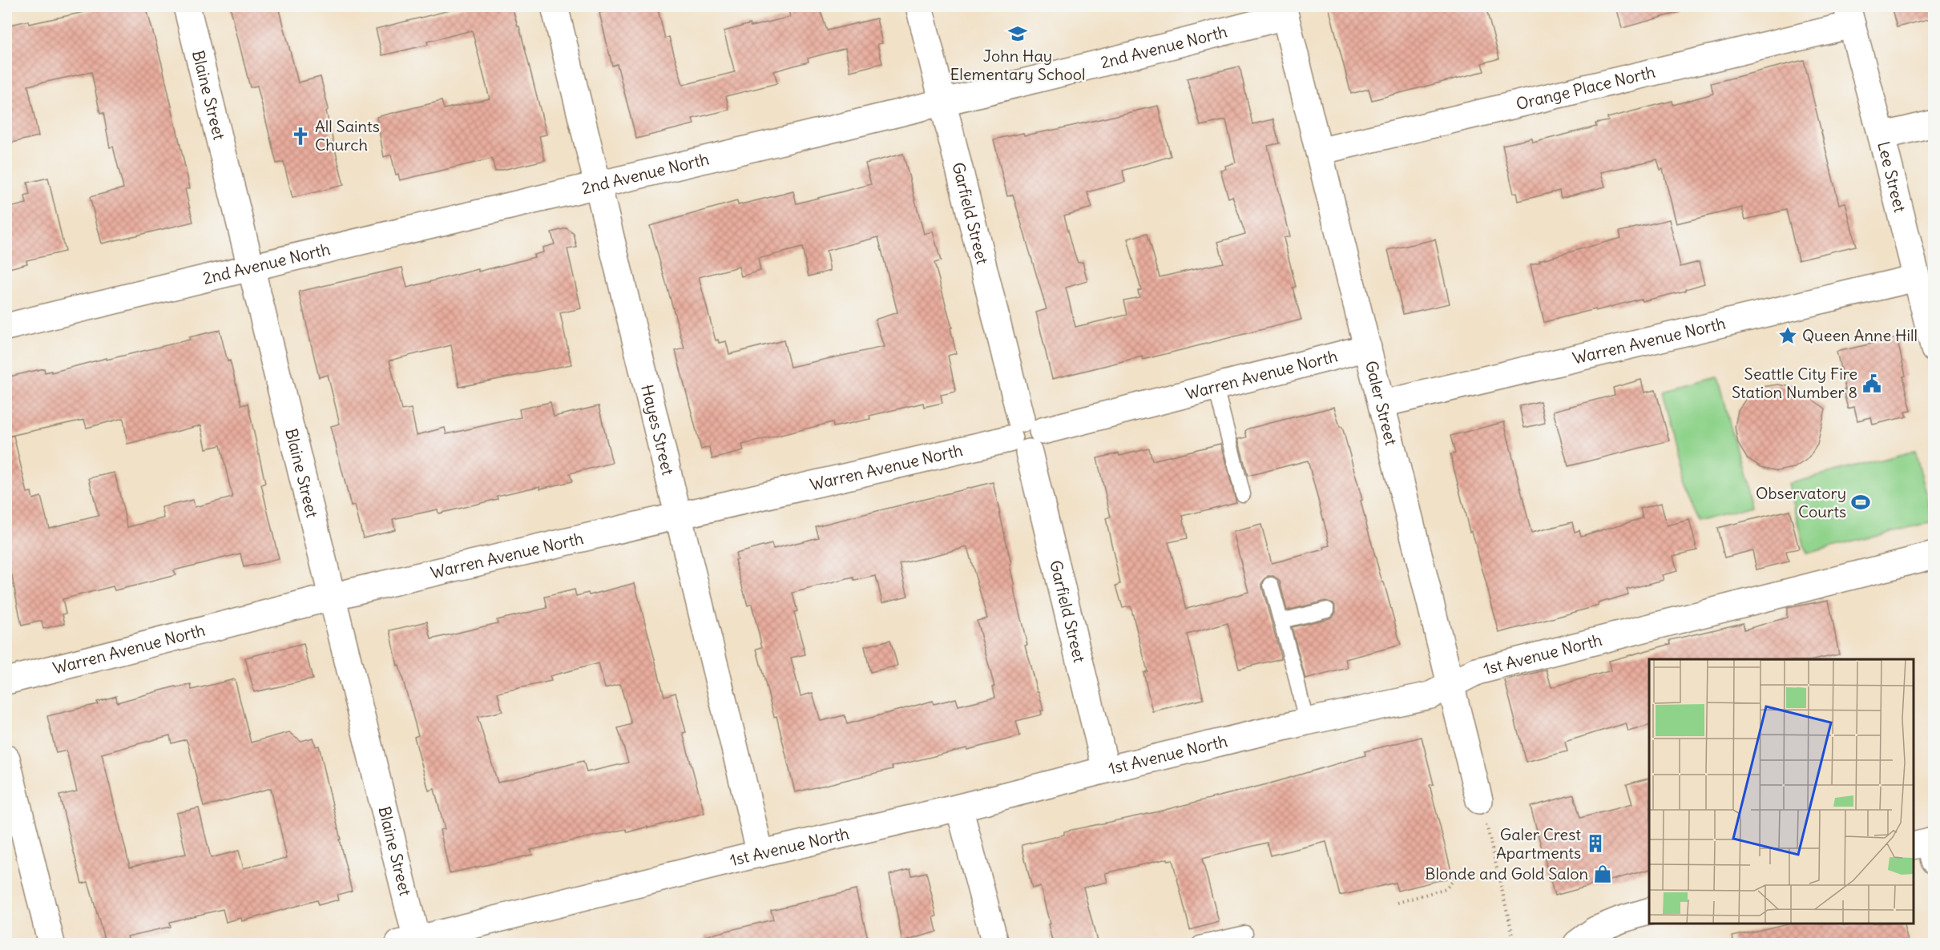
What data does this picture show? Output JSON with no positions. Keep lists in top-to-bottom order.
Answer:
{
  "streets": {
    "street": [
      "2nd Avenue North",
      "Orange Place North",
      "Blaine Street",
      "Lee Street",
      "Garfield Street",
      "Warren Avenue North",
      "Galer Street",
      "Hayes Street",
      "1st Avenue North"
    ]
  },
  "crossings": [
    ["2nd Avenue North", "Blaine Street"],
    ["2nd Avenue North", "Garfield Street"],
    ["2nd Avenue North", "Galer Street"],
    ["2nd Avenue North", "Hayes Street"],
    ["Orange Place North", "Lee Street"],
    ["Orange Place North", "Galer Street"],
    ["Blaine Street", "Warren Avenue North"],
    ["Blaine Street", "1st Avenue North"],
    ["Lee Street", "Warren Avenue North"],
    ["Garfield Street", "Warren Avenue North"],
    ["Garfield Street", "1st Avenue North"],
    ["Warren Avenue North", "Galer Street"],
    ["Warren Avenue North", "Hayes Street"],
    ["Galer Street", "1st Avenue North"],
    ["Hayes Street", "1st Avenue North"]
  ],
  "places": {
    "school or university": ["John Hay Elementary School"],
    "church": ["All Saints Church"],
    "place": ["Queen Anne Hill"],
    "public building": ["Seattle City Fire Station Number 8"],
    "sports": ["Observatory Courts"],
    "building": ["Galer Crest Apartments"],
    "shop": ["Blonde and Gold Salon"]
  }
}
